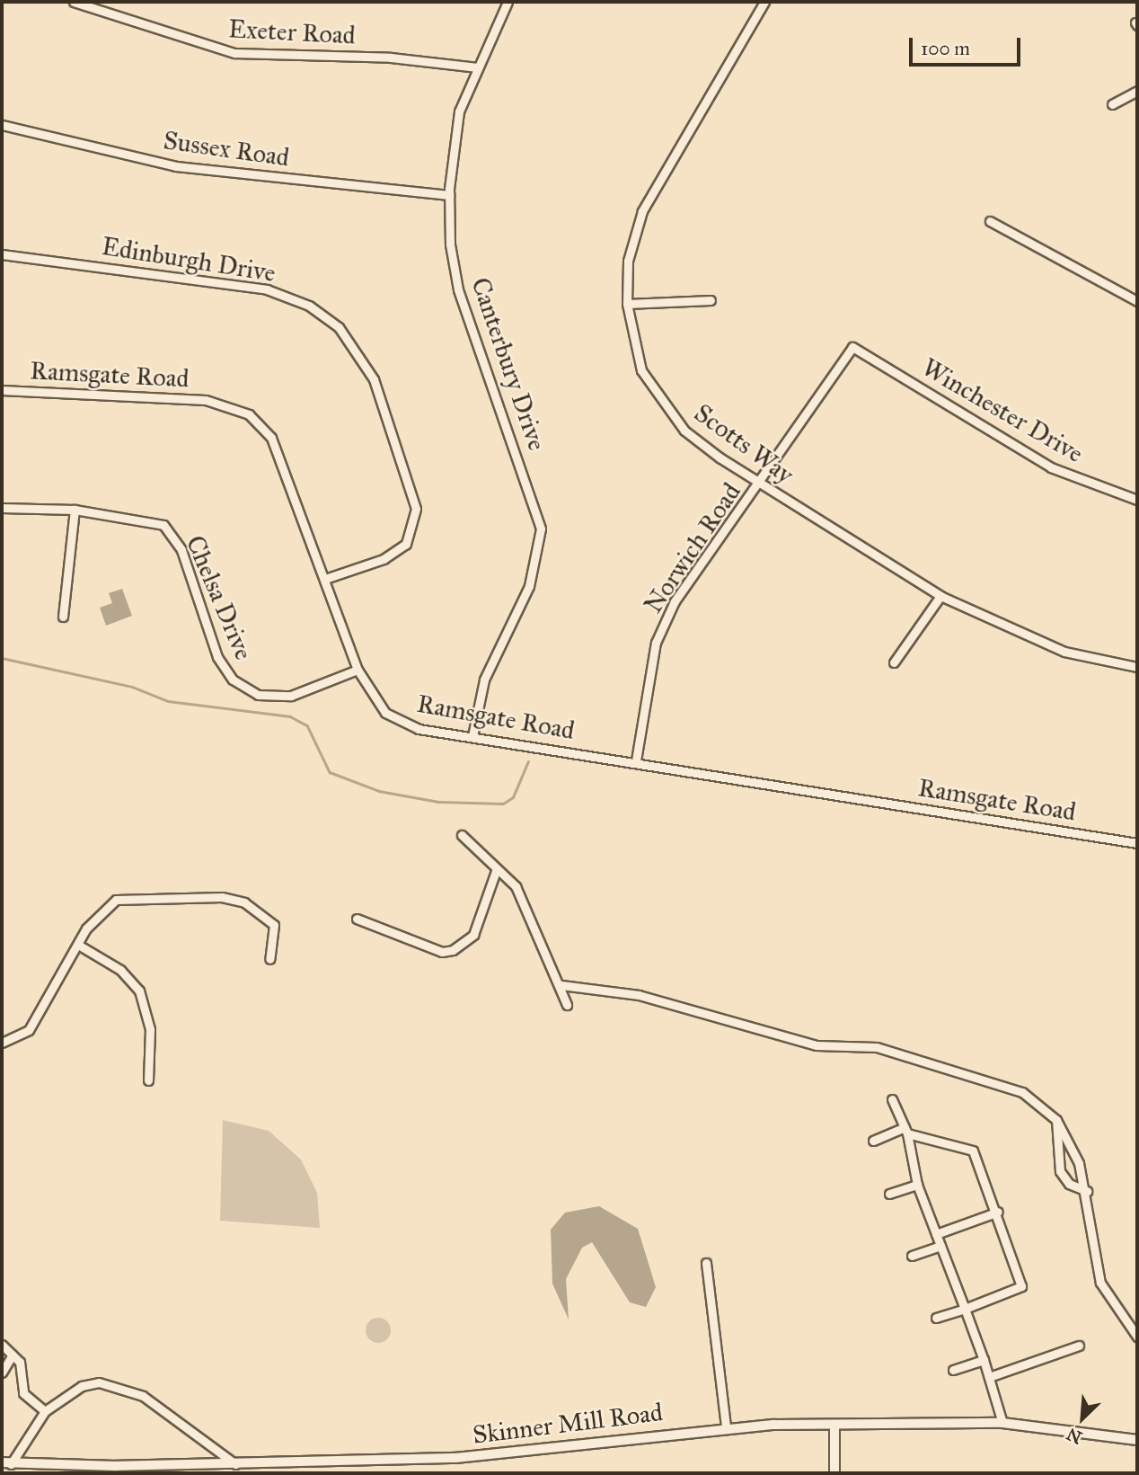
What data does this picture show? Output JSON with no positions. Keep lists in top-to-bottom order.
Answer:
{
  "streets": {
    "street": [
      "Exeter Road",
      "Sussex Road",
      "Edinburgh Drive",
      "Canterbury Drive",
      "Ramsgate Road",
      "Winchester Drive",
      "Scotts Way",
      "Norwich Road",
      "Chelsa Drive",
      "Skinner Mill Road"
    ]
  },
  "crossings": [
    ["Exeter Road", "Canterbury Drive"],
    ["Sussex Road", "Canterbury Drive"],
    ["Edinburgh Drive", "Ramsgate Road"],
    ["Canterbury Drive", "Ramsgate Road"],
    ["Ramsgate Road", "Norwich Road"],
    ["Ramsgate Road", "Chelsa Drive"],
    ["Winchester Drive", "Norwich Road"],
    ["Scotts Way", "Norwich Road"]
  ],
  "scale_bar": "100 m",
  "north": "bottom left"
}
